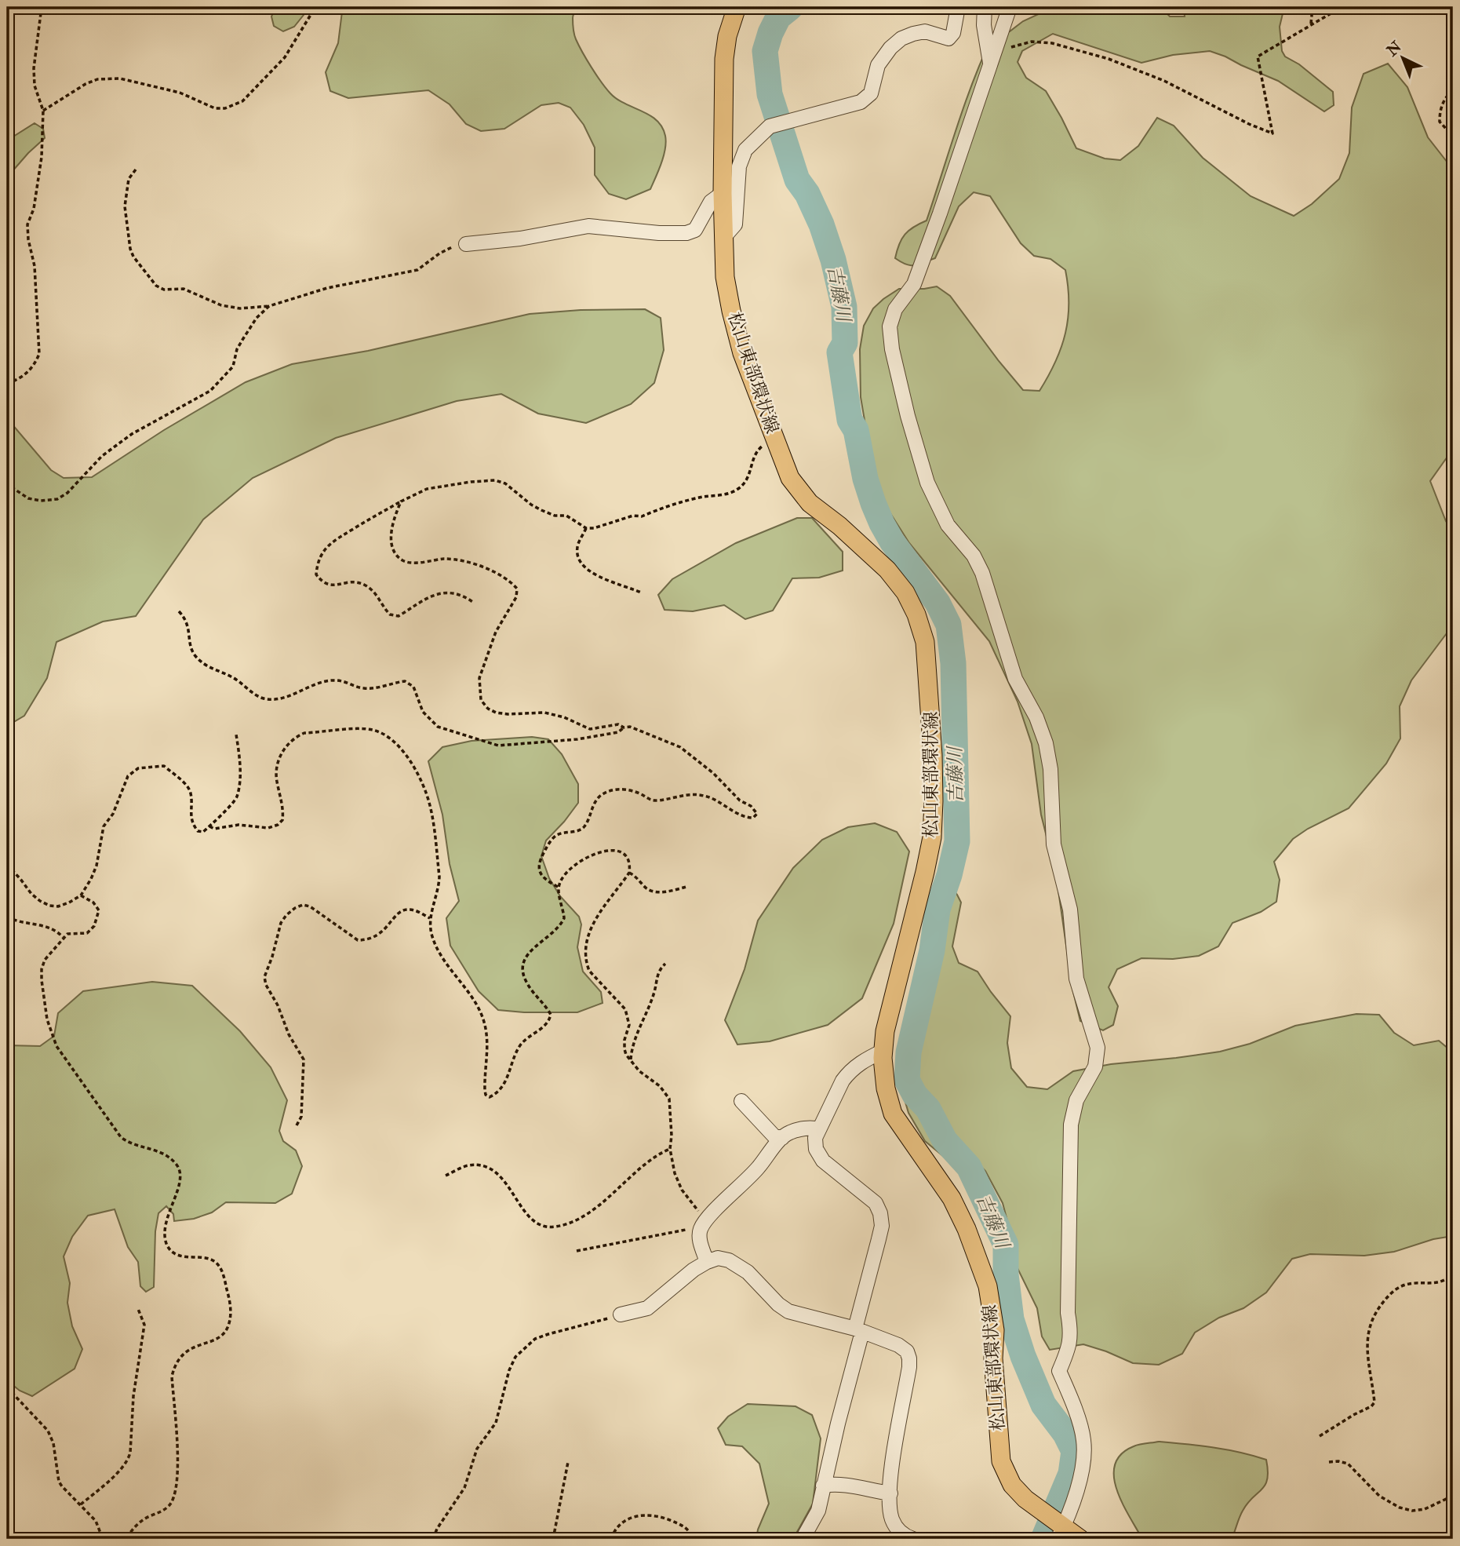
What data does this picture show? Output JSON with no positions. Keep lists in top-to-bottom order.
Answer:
{
  "streets": {
    "main road": ["松山東部環状線"]
  },
  "water": ["吉藤川"],
  "north": "top left"
}
